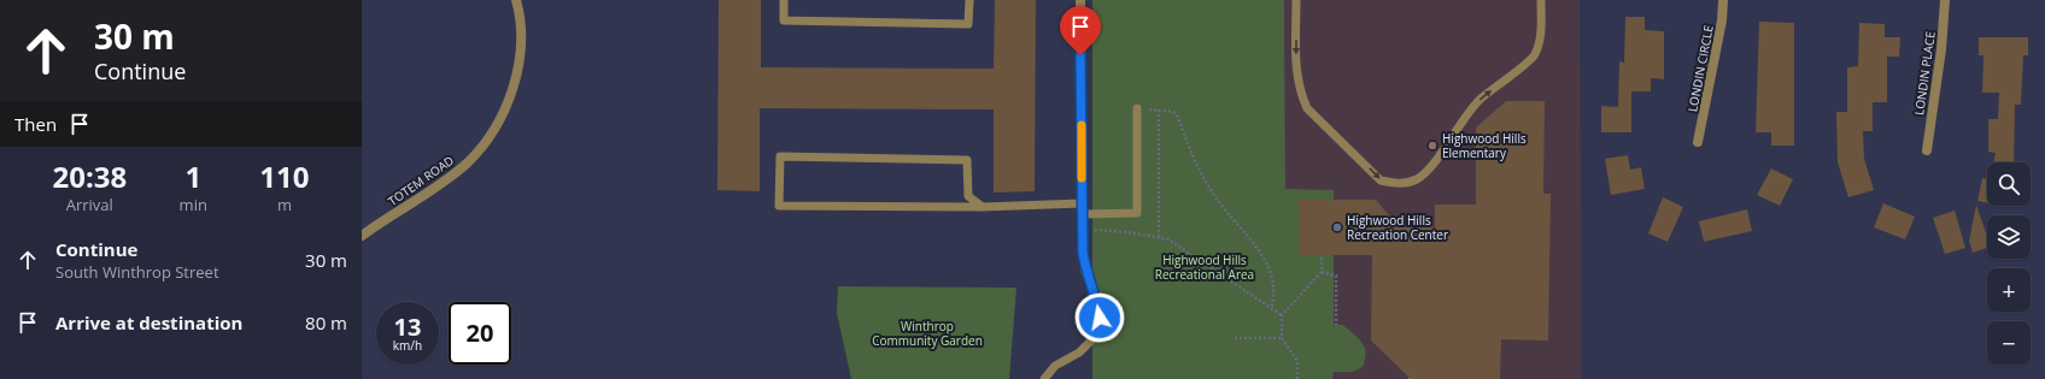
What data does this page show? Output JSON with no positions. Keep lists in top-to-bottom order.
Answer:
{
  "streets": {
    "street": ["LONDIN CIRCLE", "LONDIN PLACE", "TOTEM ROAD"]
  },
  "parks": ["Highwood Hills Recreational Area", "Winthrop Community Garden"],
  "places": ["Highwood Hills Elementary", "Highwood Hills Recreation Center"],
  "page": {
    "turn": ["30 m", "Continue"],
    "then": "Then",
    "eta": [
      "20:38",
      "Arrival",
      "1",
      "min",
      "110",
      "m"
    ],
    "map_buttons": ["+", "−"],
    "list": [
      {
        "name": "Continue",
        "note": "South Winthrop Street",
        "value": "30 m"
      },
      {
        "name": "Arrive at destination",
        "value": "80 m"
      }
    ],
    "speed": "13 km/h",
    "limit": "20"
  }
}
